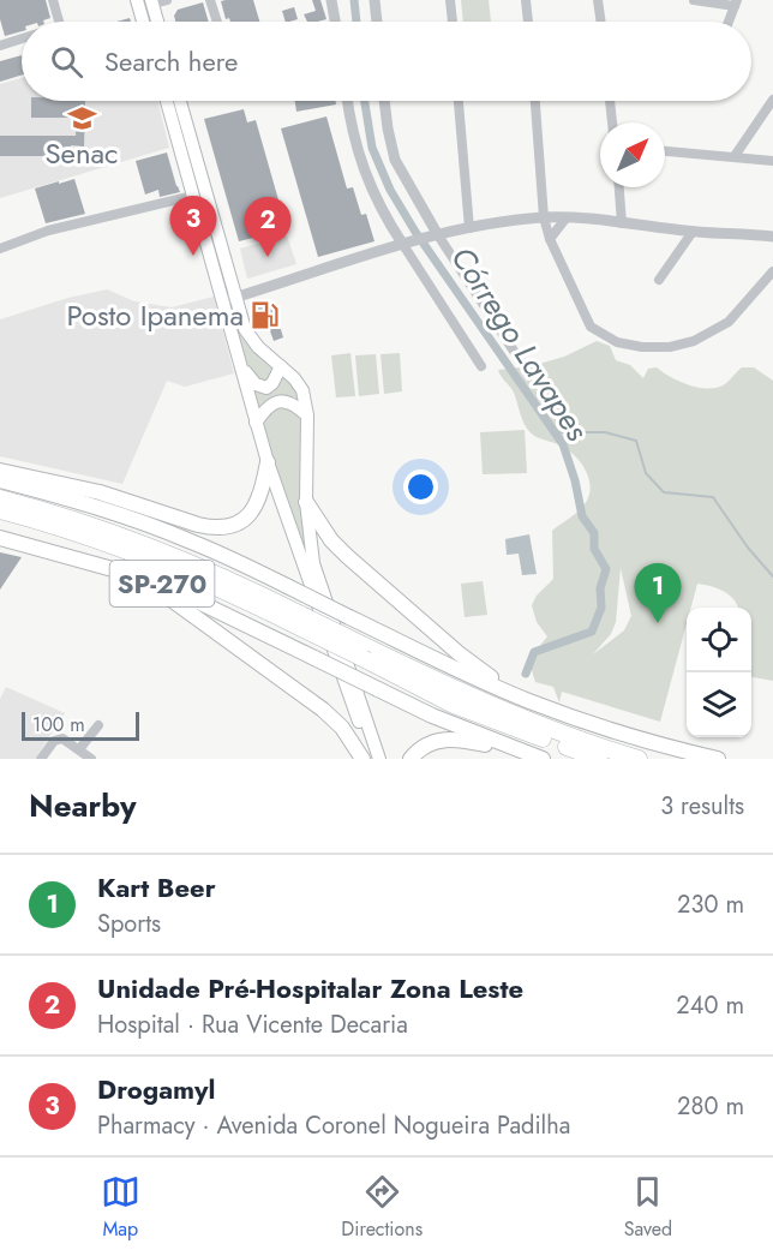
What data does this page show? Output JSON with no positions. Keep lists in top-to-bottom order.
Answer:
{
  "streets": {
    "highway": ["SP-270"]
  },
  "water": ["Córrego Lavapes"],
  "places": {
    "school or university": ["Senac"],
    "fuel station": ["Posto Ipanema"]
  },
  "scale_bar": "100 m",
  "north": "top right",
  "page": {
    "search": "Search here",
    "pins": ["3", "2", "1"],
    "scale": "100 m",
    "heading": ["Nearby", "3 results"],
    "list": [
      {
        "mark": "1",
        "name": "Kart Beer",
        "note": "Sports",
        "value": "230 m"
      },
      {
        "mark": "2",
        "name": "Unidade Pré-Hospitalar Zona Leste",
        "note": "Hospital · Rua Vicente Decaria",
        "value": "240 m"
      },
      {
        "mark": "3",
        "name": "Drogamyl",
        "note": "Pharmacy · Avenida Coronel Nogueira Padilha",
        "value": "280 m"
      }
    ],
    "nav": ["Map", "Directions", "Saved"]
  }
}
